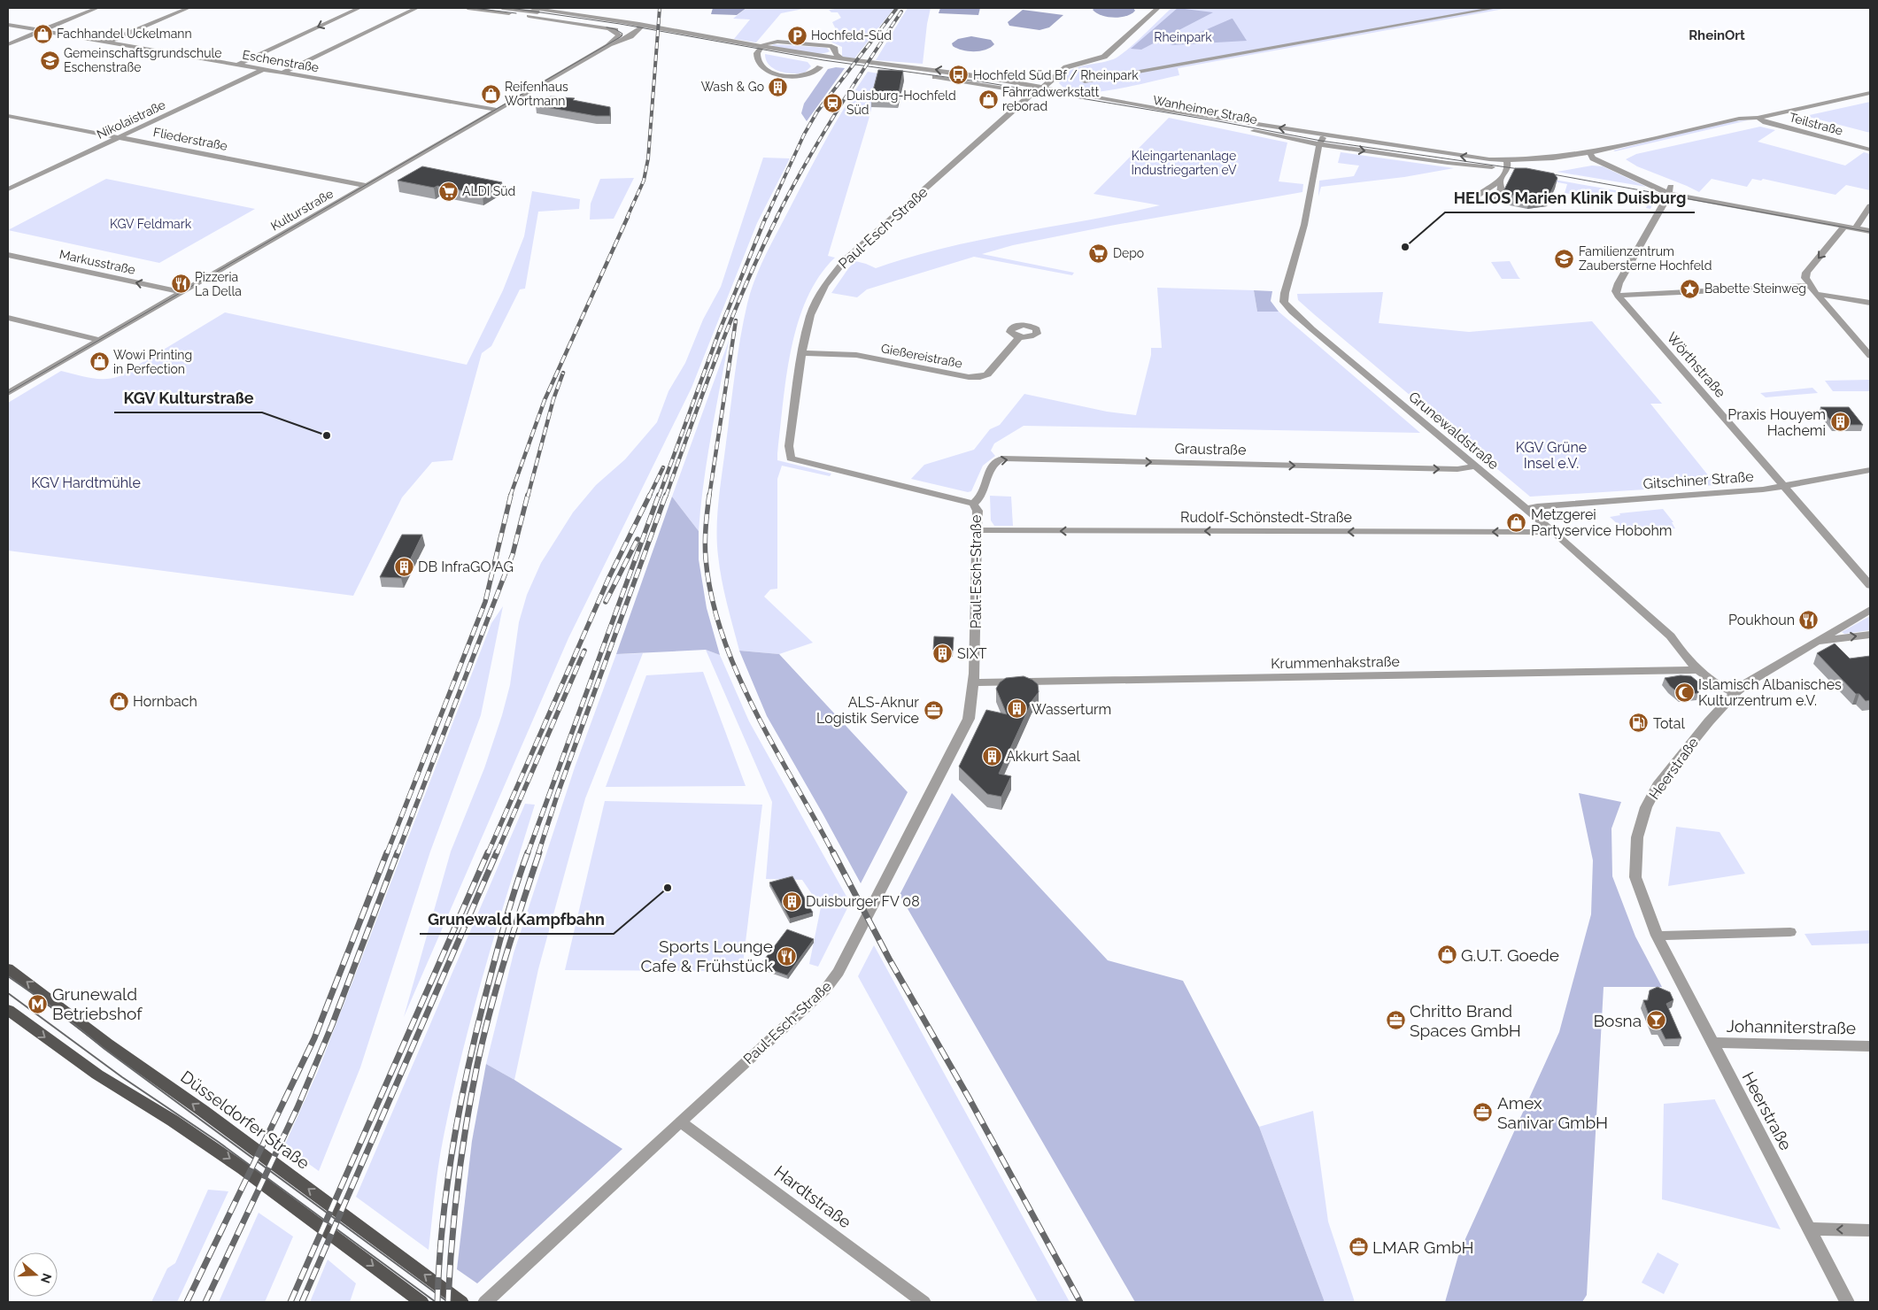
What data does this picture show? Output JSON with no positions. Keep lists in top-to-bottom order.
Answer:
{
  "streets": {
    "main road": ["Düsseldorfer Straße"],
    "street": [
      "Eschenstraße",
      "Wanheimer Straße",
      "Nikolaistraße",
      "Teilstraße",
      "Fliederstraße",
      "Kulturstraße",
      "Paul-Esch-Straße",
      "Markusstraße",
      "Gießereistraße",
      "Wörthstraße",
      "Grunewaldstraße",
      "Graustraße",
      "Gitschiner Straße",
      "Rudolf-Schönstedt-Straße",
      "Krummenhakstraße",
      "Heerstraße",
      "Johanniterstraße",
      "Hardtstraße"
    ]
  },
  "crossings": [
    ["Eschenstraße", "Nikolaistraße"],
    ["Eschenstraße", "Kulturstraße"],
    ["Wanheimer Straße", "Paul-Esch-Straße"],
    ["Wanheimer Straße", "Grunewaldstraße"],
    ["Nikolaistraße", "Fliederstraße"],
    ["Fliederstraße", "Kulturstraße"],
    ["Kulturstraße", "Markusstraße"],
    ["Paul-Esch-Straße", "Gießereistraße"],
    ["Paul-Esch-Straße", "Graustraße"],
    ["Paul-Esch-Straße", "Rudolf-Schönstedt-Straße"],
    ["Paul-Esch-Straße", "Krummenhakstraße"],
    ["Paul-Esch-Straße", "Hardtstraße"],
    ["Wörthstraße", "Gitschiner Straße"],
    ["Grunewaldstraße", "Graustraße"],
    ["Grunewaldstraße", "Gitschiner Straße"],
    ["Grunewaldstraße", "Rudolf-Schönstedt-Straße"],
    ["Grunewaldstraße", "Krummenhakstraße"],
    ["Grunewaldstraße", "Heerstraße"],
    ["Heerstraße", "Johanniterstraße"]
  ],
  "one_way": ["Graustraße", "Rudolf-Schönstedt-Straße"],
  "districts": ["RheinOrt"],
  "parks": [
    "Rheinpark",
    "Kleingartenanlage Industriegarten eV",
    "KGV Feldmark",
    "KGV Grüne Insel e.V.",
    "KGV Hardtmühle"
  ],
  "places": {
    "shop": [
      "Fachhandel Uckelmann",
      "Reifenhaus Wortmann",
      "Fahrradwerkstatt reborad",
      "Wowi Printing in Perfection",
      "Metzgerei Partyservice Hobohm",
      "Hornbach",
      "G.U.T. Goede"
    ],
    "parking": ["Hochfeld-Süd"],
    "school or university": ["Gemeinschaftsgrundschule Eschenstraße", "Familienzentrum Zaubersterne Hochfeld"],
    "bus stop": ["Hochfeld Süd Bf / Rheinpark"],
    "building": [
      "Wash & Go",
      "Praxis Houyem Hachemi",
      "DB InfraGO AG",
      "SIXT",
      "Wasserturm",
      "Akkurt Saal",
      "Duisburger FV 08"
    ],
    "station": ["Duisburg-Hochfeld Süd"],
    "supermarket": ["ALDI Süd", "Depo"],
    "other": ["HELIOS Marien Klinik Duisburg", "KGV Kulturstraße", "Grunewald Kampfbahn"],
    "restaurant": ["Pizzeria La Della", "Poukhoun", "Sports Lounge Cafe & Frühstück"],
    "place": ["Babette Steinweg"],
    "mosque": ["Islamisch Albanisches Kulturzentrum e.V."],
    "office": [
      "ALS-Aknur Logistik Service",
      "Chritto Brand Spaces GmbH",
      "Amex Sanivar GmbH",
      "LMAR GmbH"
    ],
    "fuel station": ["Total"],
    "metro station": ["Grunewald Betriebshof"],
    "bar": ["Bosna"]
  },
  "north": "right"
}
